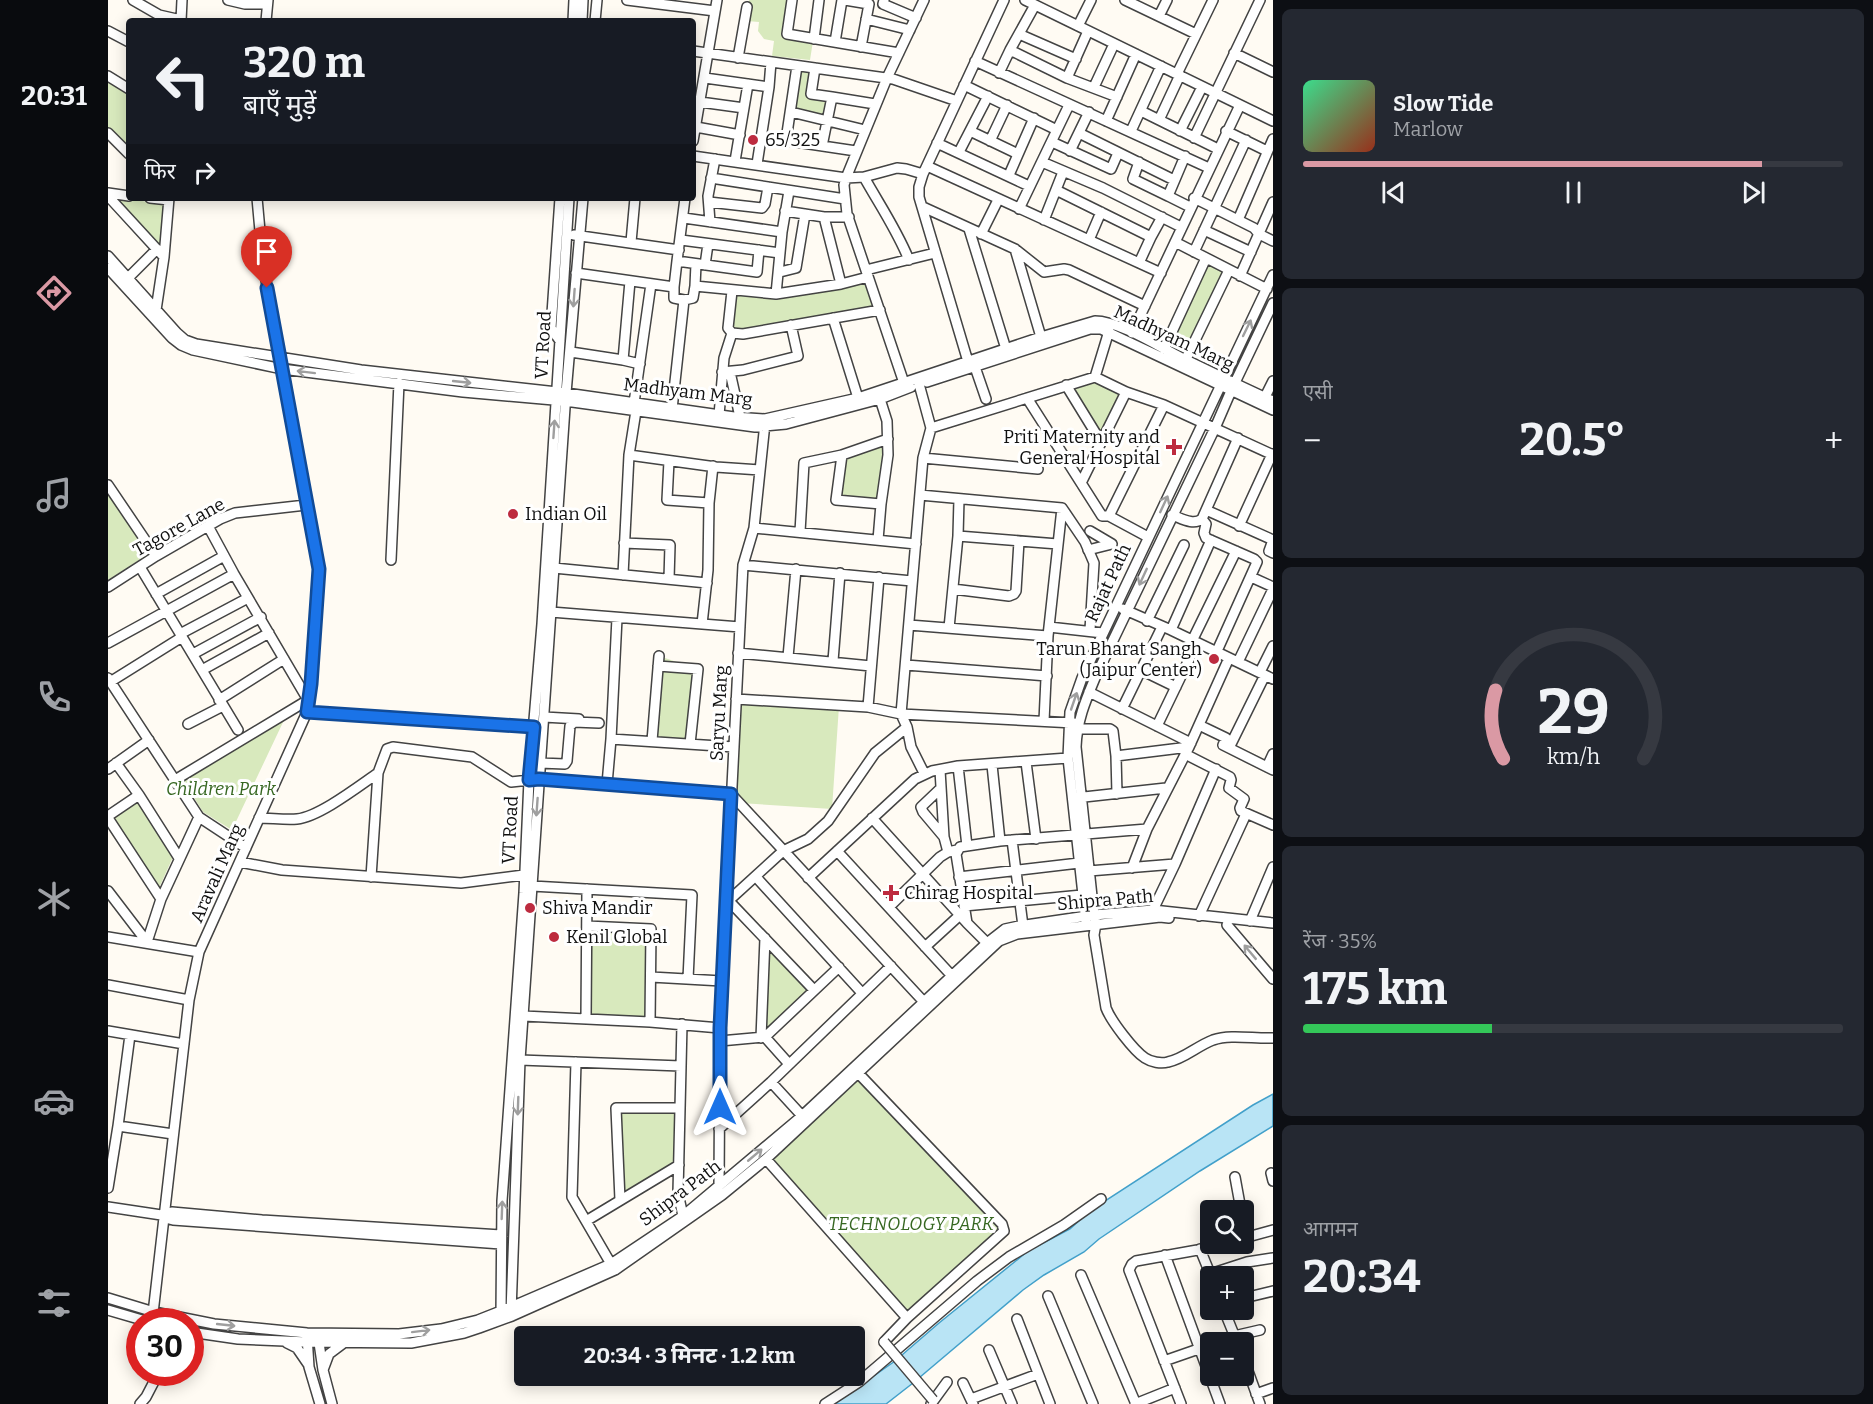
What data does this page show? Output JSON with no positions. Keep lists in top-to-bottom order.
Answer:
{
  "streets": {
    "street": [
      "Madhyam Marg",
      "VT Road",
      "Tagore Lane",
      "Rajat Path",
      "Saryu Marg",
      "Aravali Marg",
      "Shipra Path"
    ]
  },
  "crossings": [
    ["Madhyam Marg", "VT Road"],
    ["Madhyam Marg", "Rajat Path"],
    ["Madhyam Marg", "Saryu Marg"],
    ["Madhyam Marg", "Aravali Marg"],
    ["VT Road", "Shipra Path"],
    ["Tagore Lane", "Aravali Marg"],
    ["Rajat Path", "Shipra Path"],
    ["Saryu Marg", "Shipra Path"]
  ],
  "parks": ["Children Park", "TECHNOLOGY PARK"],
  "places": {
    "other": [
      "65/325",
      "Indian Oil",
      "Tarun Bharat Sangh (Jaipur Center)",
      "Shiva Mandir",
      "Kenil Global"
    ],
    "health": ["Priti Maternity and General Hospital", "Chirag Hospital"]
  },
  "page": {
    "tabs": "20:31",
    "turn": ["320 m", "बाएँ मुड़ें"],
    "song": ["Slow Tide", "Marlow"],
    "then": "फिर",
    "tile": [
      "एसी",
      ["रेंज · 35%", "175 km"],
      ["आगमन", "20:34"]
    ],
    "heat": ["−", "20.5°", "+"],
    "map_buttons": ["+", "−"],
    "limit": "30",
    "trip": "20:34 · 3 मिनट · 1.2 km",
    "gauge": ["29", "km/h"]
  }
}
